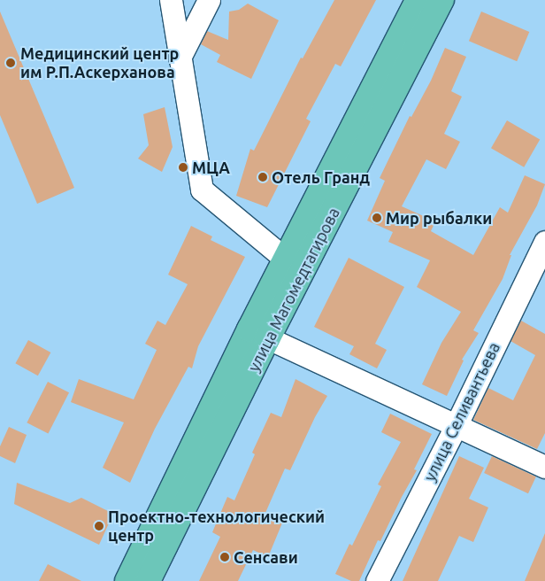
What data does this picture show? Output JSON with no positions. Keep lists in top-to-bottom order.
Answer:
{
  "streets": {
    "main road": ["улица Магомедтагирова"],
    "street": ["улица Селивантьева"]
  },
  "places": [
    "Медицинский центр им Р.П.Аскерханова",
    "МЦА",
    "Отель Гранд",
    "Мир рыбалки",
    "Проектно-технологический центр",
    "Сенсави"
  ]
}
